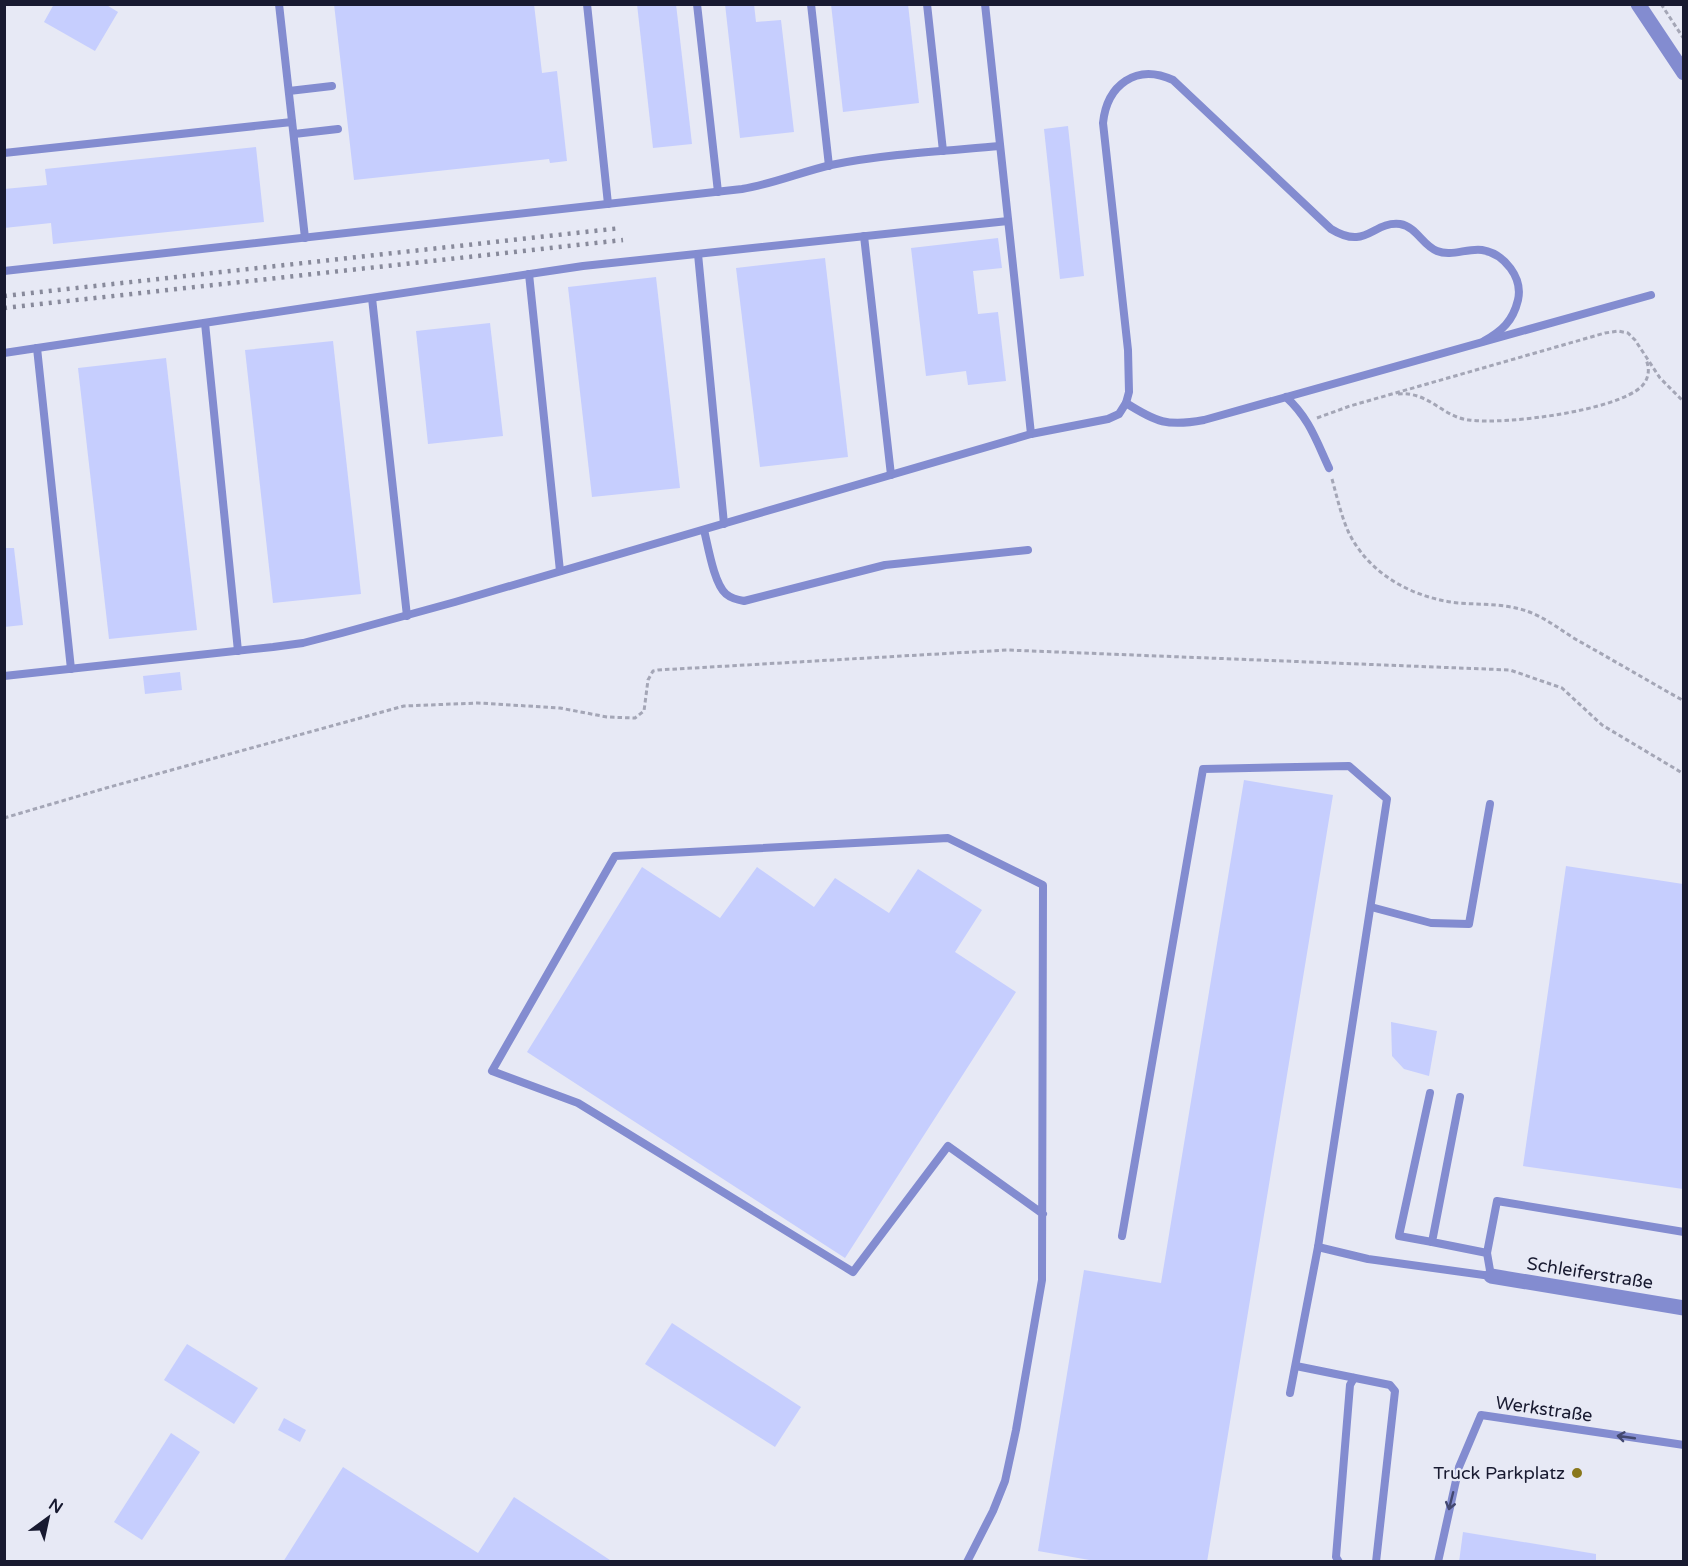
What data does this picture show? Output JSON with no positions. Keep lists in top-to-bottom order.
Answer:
{
  "streets": {
    "street": ["Schleiferstraße"],
    "lane": ["Werkstraße"]
  },
  "places": ["Truck Parkplatz"],
  "north": "top right"
}
